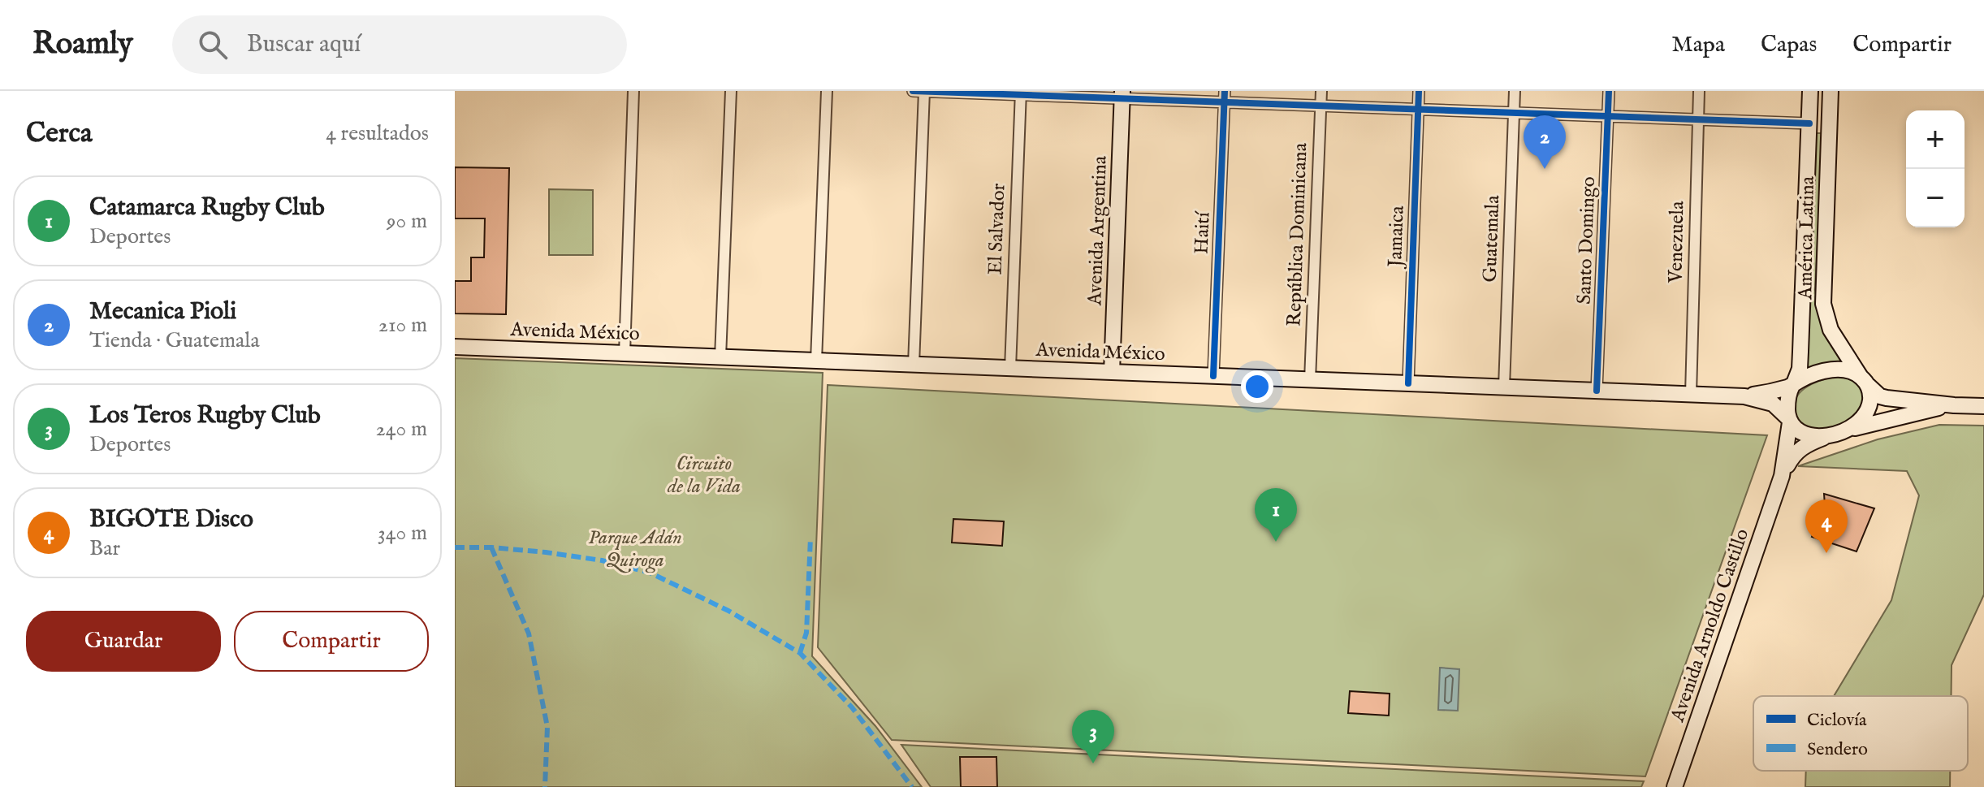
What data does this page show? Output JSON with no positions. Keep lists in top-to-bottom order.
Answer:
{
  "streets": {
    "main road": [
      "Avenida Argentina",
      "América Latina",
      "Avenida México",
      "Avenida Arnoldo Castillo"
    ],
    "street": [
      "El Salvador",
      "Haití",
      "República Dominicana",
      "Jamaica",
      "Guatemala",
      "Santo Domingo",
      "Venezuela"
    ]
  },
  "crossings": [
    ["El Salvador", "Avenida México"],
    ["Avenida Argentina", "Avenida México"],
    ["Haití", "Avenida México"],
    ["República Dominicana", "Avenida México"],
    ["Jamaica", "Avenida México"],
    ["América Latina", "Avenida México"],
    ["América Latina", "Avenida Arnoldo Castillo"],
    ["Guatemala", "Avenida México"],
    ["Santo Domingo", "Avenida México"],
    ["Venezuela", "Avenida México"],
    ["Avenida México", "Avenida Arnoldo Castillo"]
  ],
  "parks": ["Circuito de la Vida", "Parque Adán Quiroga"],
  "legend": ["Ciclovía", "Sendero"],
  "page": {
    "header": "Roamly",
    "search": "Buscar aquí",
    "nav": ["Mapa", "Capas", "Compartir"],
    "heading": ["Cerca", "4 resultados"],
    "map_buttons": ["+", "−"],
    "pins": [
      "2",
      "1",
      "4",
      "3"
    ],
    "list": [
      {
        "mark": "1",
        "name": "Catamarca Rugby Club",
        "note": "Deportes",
        "value": "90 m"
      },
      {
        "mark": "2",
        "name": "Mecanica Pioli",
        "note": "Tienda · Guatemala",
        "value": "210 m"
      },
      {
        "mark": "3",
        "name": "Los Teros Rugby Club",
        "note": "Deportes",
        "value": "240 m"
      },
      {
        "mark": "4",
        "name": "BIGOTE Disco",
        "note": "Bar",
        "value": "340 m"
      }
    ],
    "buttons": ["Guardar", "Compartir"]
  }
}
